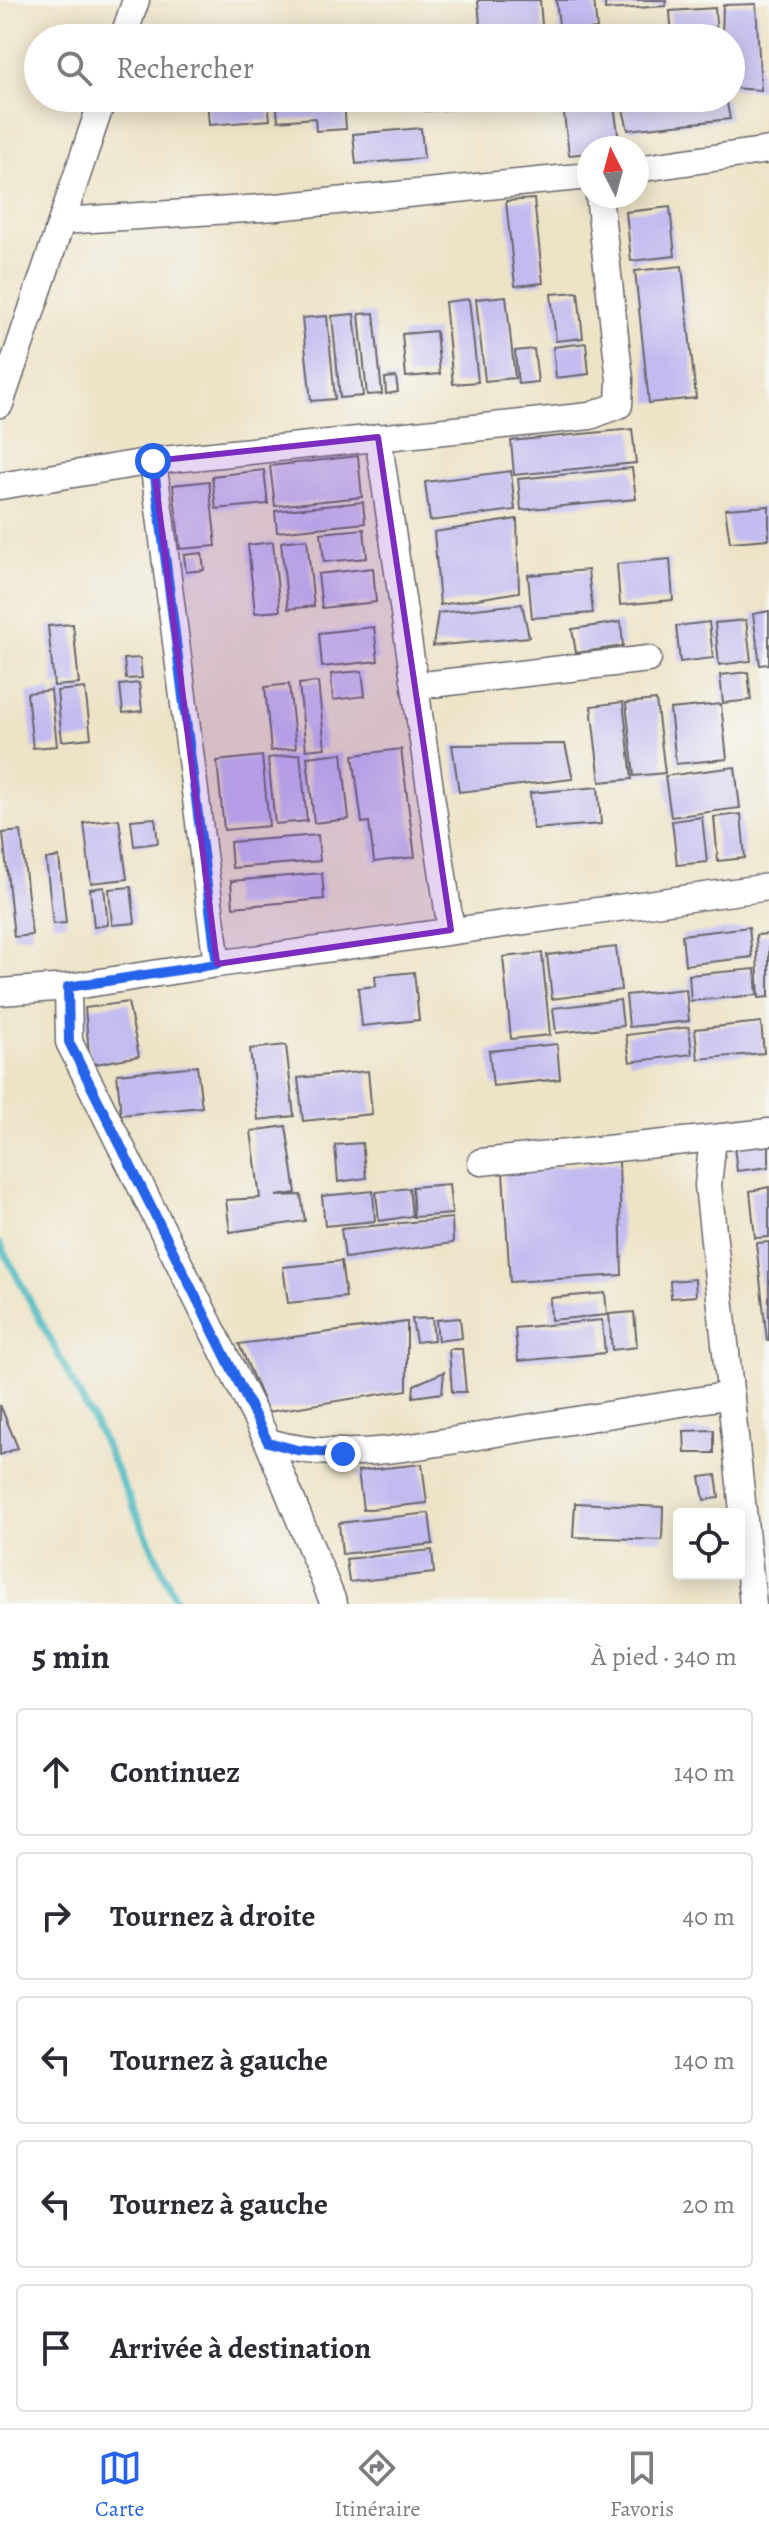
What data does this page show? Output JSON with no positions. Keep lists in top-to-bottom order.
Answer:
{
  "north": "top",
  "page": {
    "search": "Rechercher",
    "heading": ["5 min", "À pied · 340 m"],
    "list": [
      ["Continuez", "140 m"],
      ["Tournez à droite", "40 m"],
      ["Tournez à gauche", "140 m"],
      ["Tournez à gauche", "20 m"],
      "Arrivée à destination"
    ],
    "nav": ["Carte", "Itinéraire", "Favoris"]
  }
}
